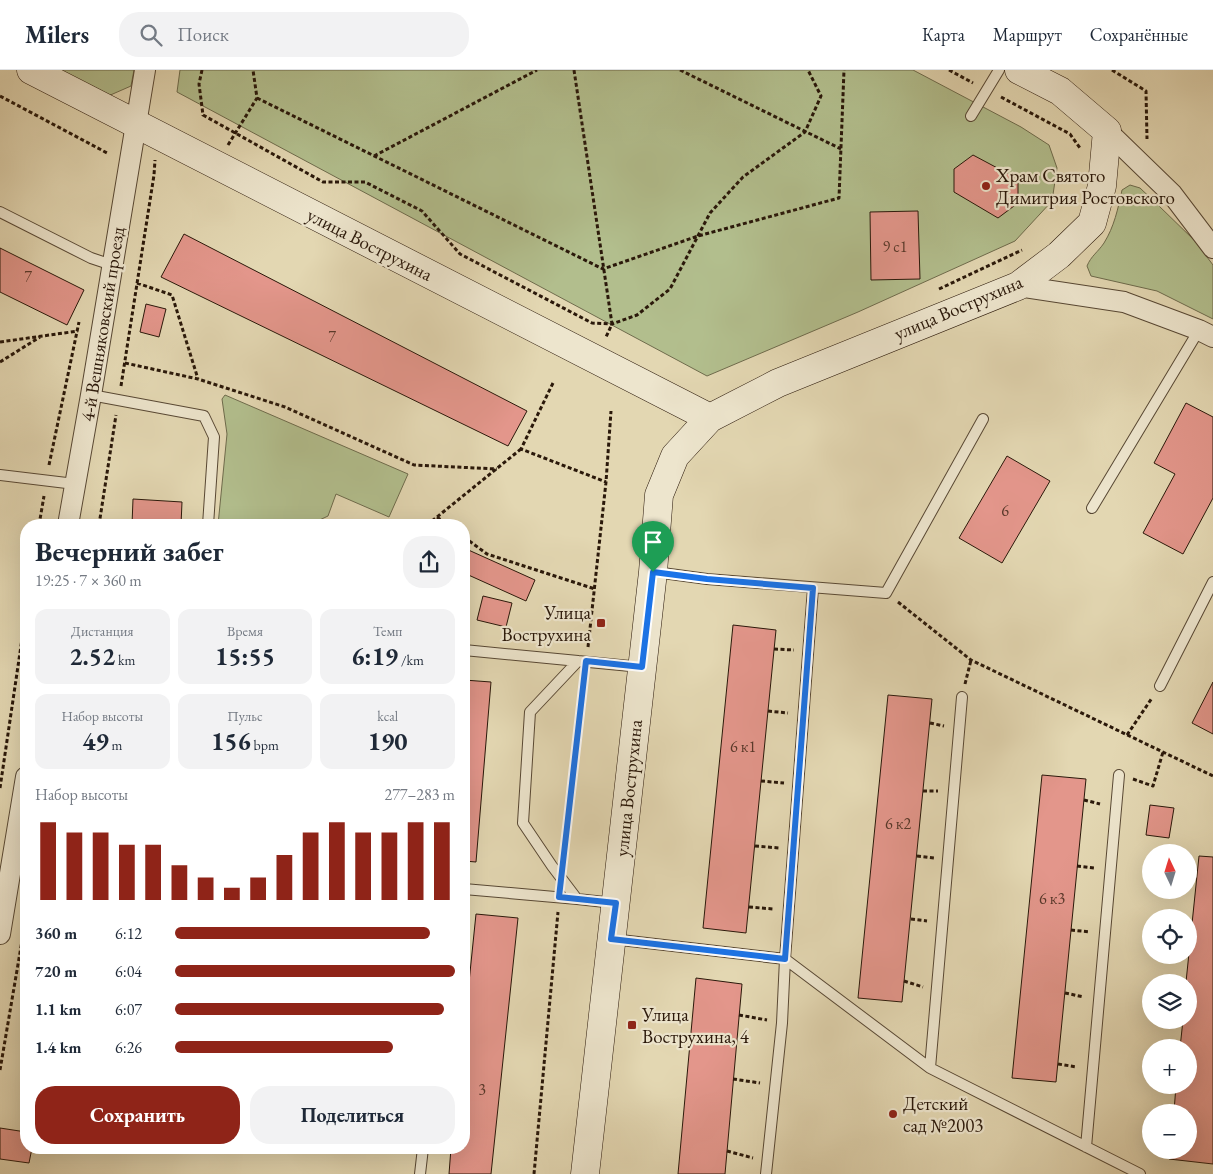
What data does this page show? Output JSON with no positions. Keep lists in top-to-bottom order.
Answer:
{
  "streets": {
    "street": ["улица Вострухина", "4-й Вешняковский проезд"]
  },
  "crossings": [
    ["улица Вострухина", "4-й Вешняковский проезд"]
  ],
  "places": {
    "other": ["Храм Святого Димитрия Ростовского", "Детский сад №2003"],
    "transit": ["Улица Вострухина", "Улица Вострухина, 4"]
  },
  "house_numbers": [
    "9 с1",
    "7",
    "7",
    "6",
    "6 к1",
    "6 к2",
    "6 к3",
    "3"
  ],
  "north": "top",
  "page": {
    "header": "Milers",
    "search": "Поиск",
    "nav": ["Карта", "Маршрут", "Сохранённые"],
    "heading": ["Вечерний забег", "19:25 · 7 × 360 m"],
    "stats": [
      ["Дистанция", "2.52 km"],
      ["Время", "15:55"],
      ["Темп", "6:19 /km"],
      ["Набор высоты", "49 m"],
      ["Пульс", "156 bpm"],
      ["kcal", "190"]
    ],
    "chart": ["Набор высоты", "277–283 m"],
    "map_buttons": ["+", "−"],
    "list": [
      {
        "name": "360 m",
        "note": "6:12"
      },
      {
        "name": "720 m",
        "note": "6:04"
      },
      {
        "name": "1.1 km",
        "note": "6:07"
      },
      {
        "name": "1.4 km",
        "note": "6:26"
      }
    ],
    "buttons": ["Сохранить", "Поделиться"]
  }
}
